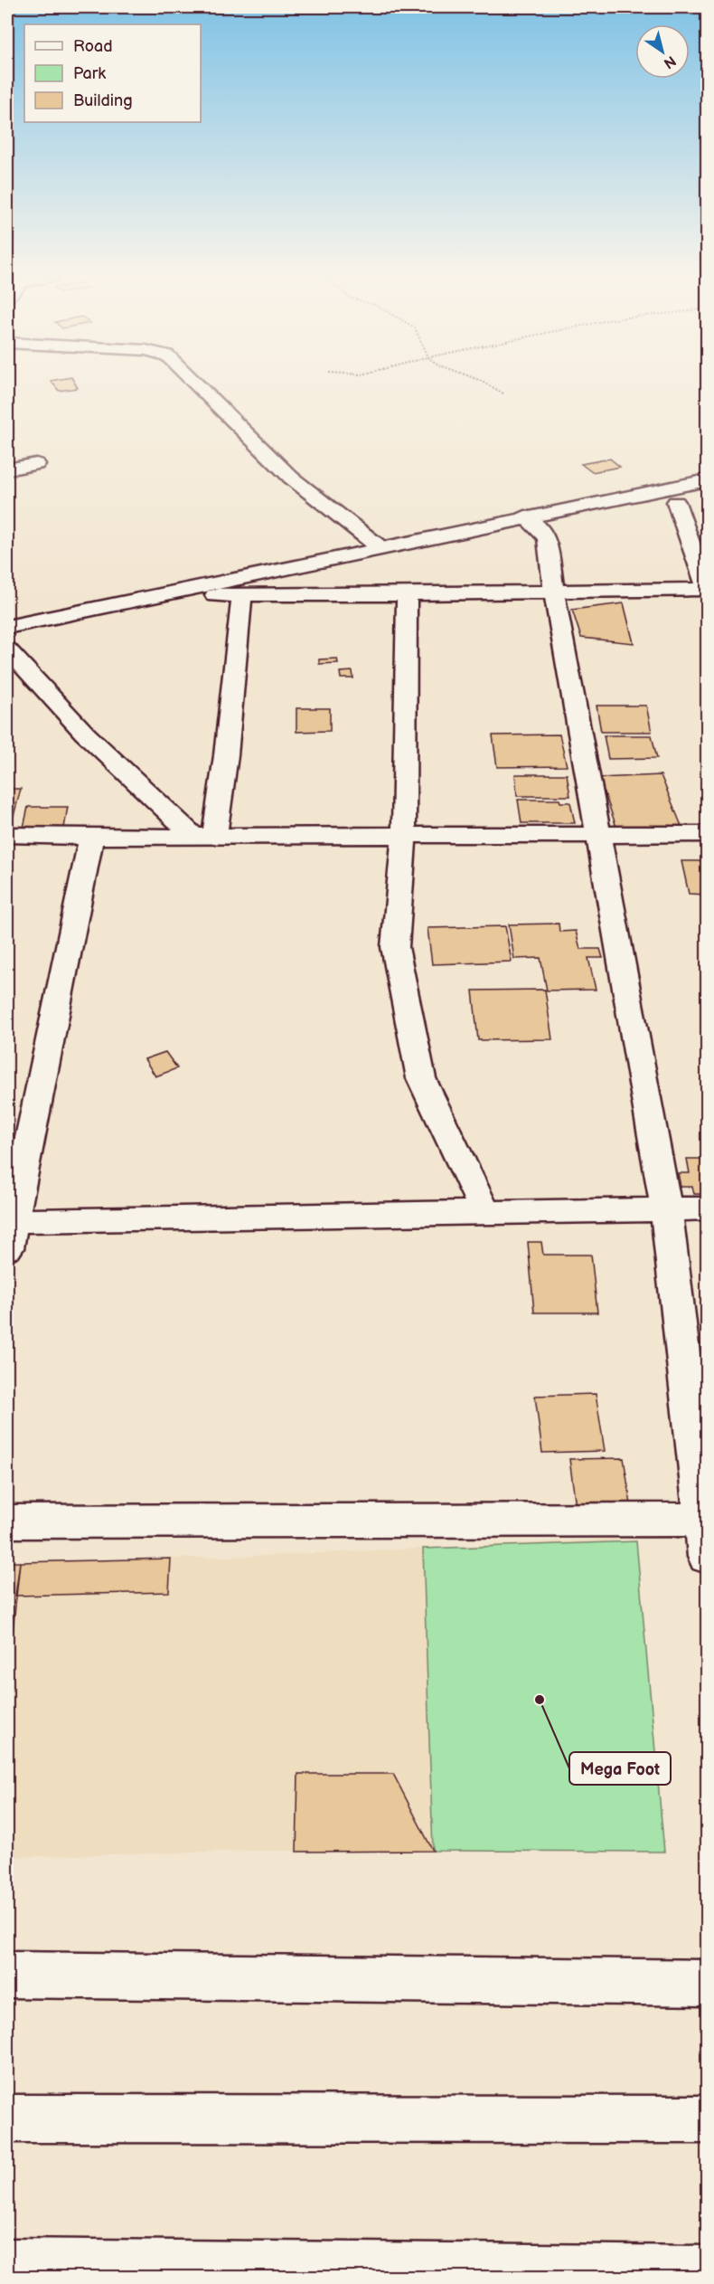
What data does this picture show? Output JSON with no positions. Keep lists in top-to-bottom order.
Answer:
{
  "places": ["Mega Foot"],
  "legend": ["Road", "Park", "Building"],
  "north": "bottom right"
}
